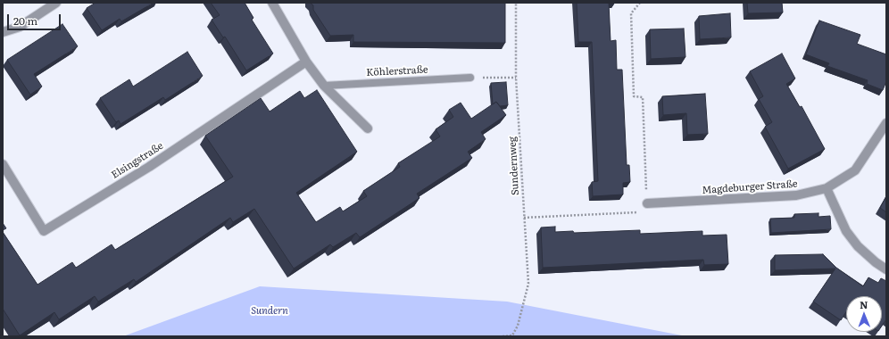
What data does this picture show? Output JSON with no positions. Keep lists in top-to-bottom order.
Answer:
{
  "streets": {
    "street": ["Elsingstraße", "Magdeburger Straße"],
    "lane": ["Köhlerstraße"],
    "path": ["Sundernweg"]
  },
  "parks": ["Sundern"],
  "scale_bar": "20 m",
  "north": "top"
}
